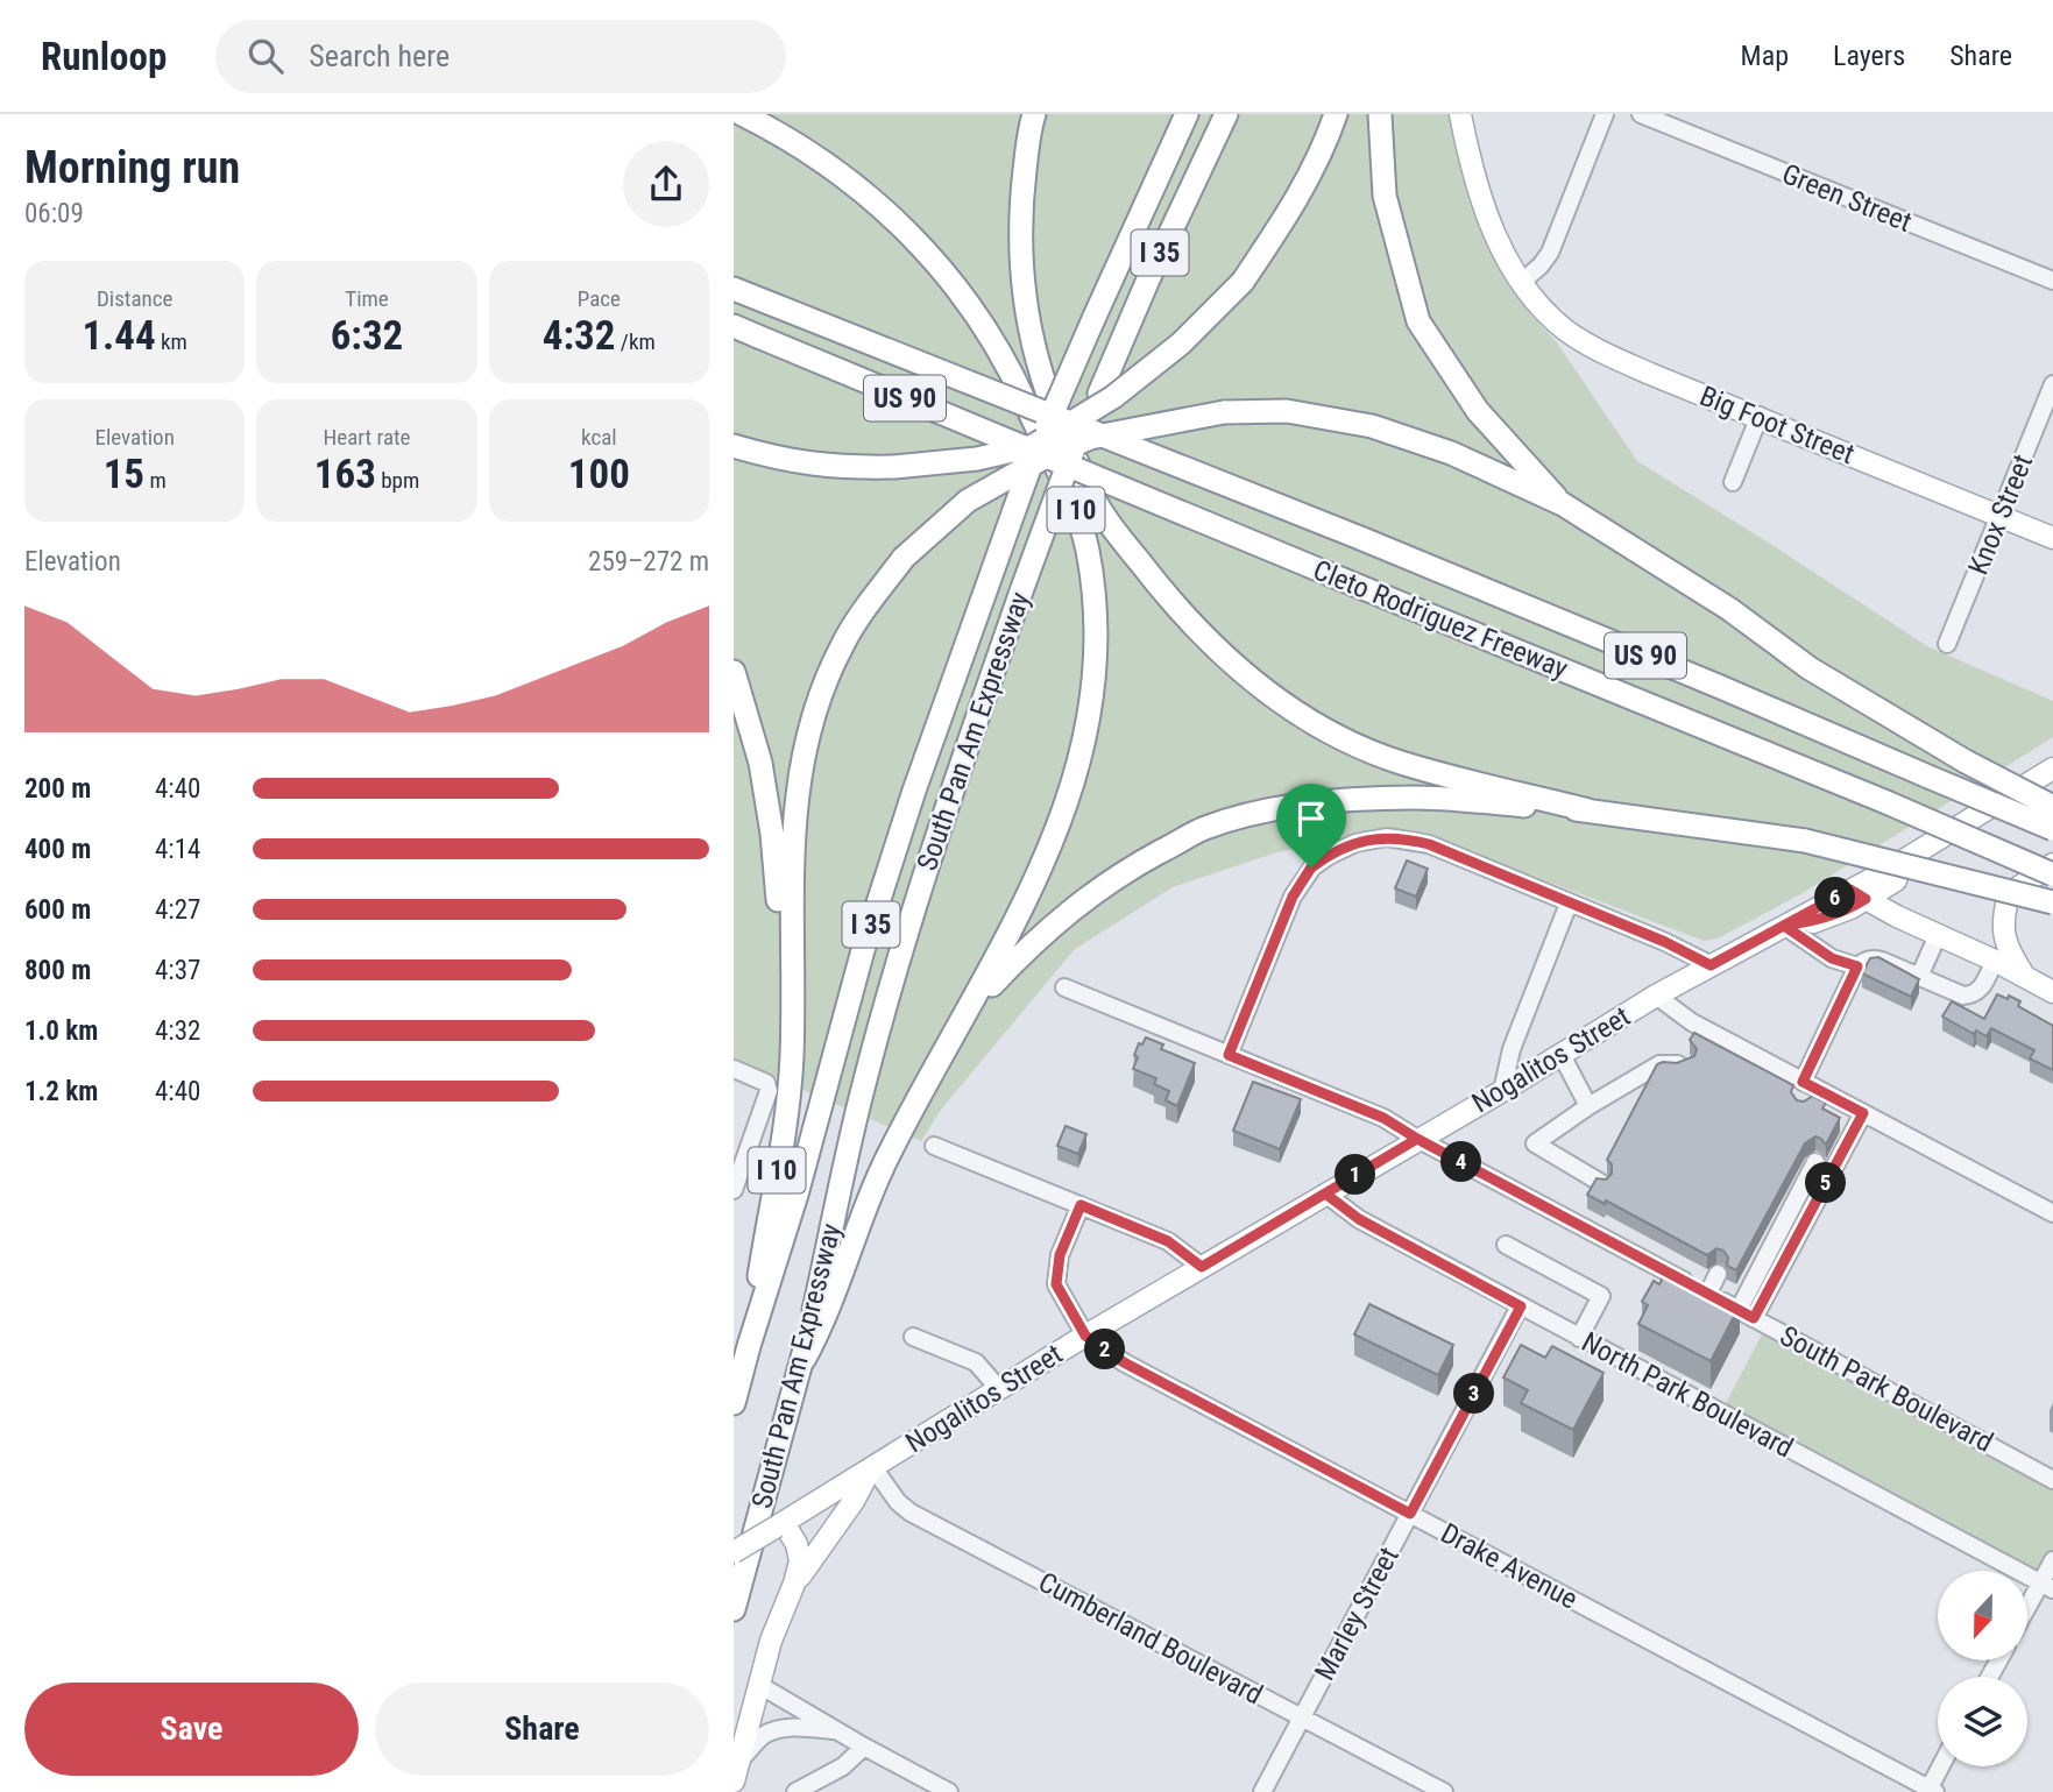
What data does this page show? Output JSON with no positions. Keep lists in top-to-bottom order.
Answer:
{
  "streets": {
    "highway": [
      "I 35",
      "US 90",
      "I 10",
      "Cleto Rodriguez Freeway",
      "South Pan Am Expressway"
    ],
    "main road": ["Big Foot Street", "Nogalitos Street"],
    "street": [
      "Green Street",
      "Knox Street",
      "South Park Boulevard",
      "North Park Boulevard",
      "Drake Avenue",
      "Marley Street",
      "Cumberland Boulevard"
    ]
  },
  "crossings": [
    ["Big Foot Street", "Knox Street"],
    ["I 10", "South Pan Am Expressway"],
    ["Nogalitos Street", "South Park Boulevard"],
    ["Nogalitos Street", "North Park Boulevard"],
    ["Nogalitos Street", "Drake Avenue"],
    ["Nogalitos Street", "Cumberland Boulevard"],
    ["North Park Boulevard", "Marley Street"],
    ["Drake Avenue", "Marley Street"],
    ["Marley Street", "Cumberland Boulevard"]
  ],
  "north": "bottom",
  "page": {
    "header": "Runloop",
    "search": "Search here",
    "nav": ["Map", "Layers", "Share"],
    "heading": ["Morning run", "06:09"],
    "stats": [
      ["Distance", "1.44 km"],
      ["Time", "6:32"],
      ["Pace", "4:32 /km"],
      ["Elevation", "15 m"],
      ["Heart rate", "163 bpm"],
      ["kcal", "100"]
    ],
    "chart": ["Elevation", "259–272 m"],
    "list": [
      {
        "name": "200 m",
        "note": "4:40"
      },
      {
        "name": "400 m",
        "note": "4:14"
      },
      {
        "name": "600 m",
        "note": "4:27"
      },
      {
        "name": "800 m",
        "note": "4:37"
      },
      {
        "name": "1.0 km",
        "note": "4:32"
      },
      {
        "name": "1.2 km",
        "note": "4:40"
      }
    ],
    "pins": [
      "6",
      "4",
      "1",
      "5",
      "2",
      "3"
    ],
    "buttons": ["Save", "Share"]
  }
}
